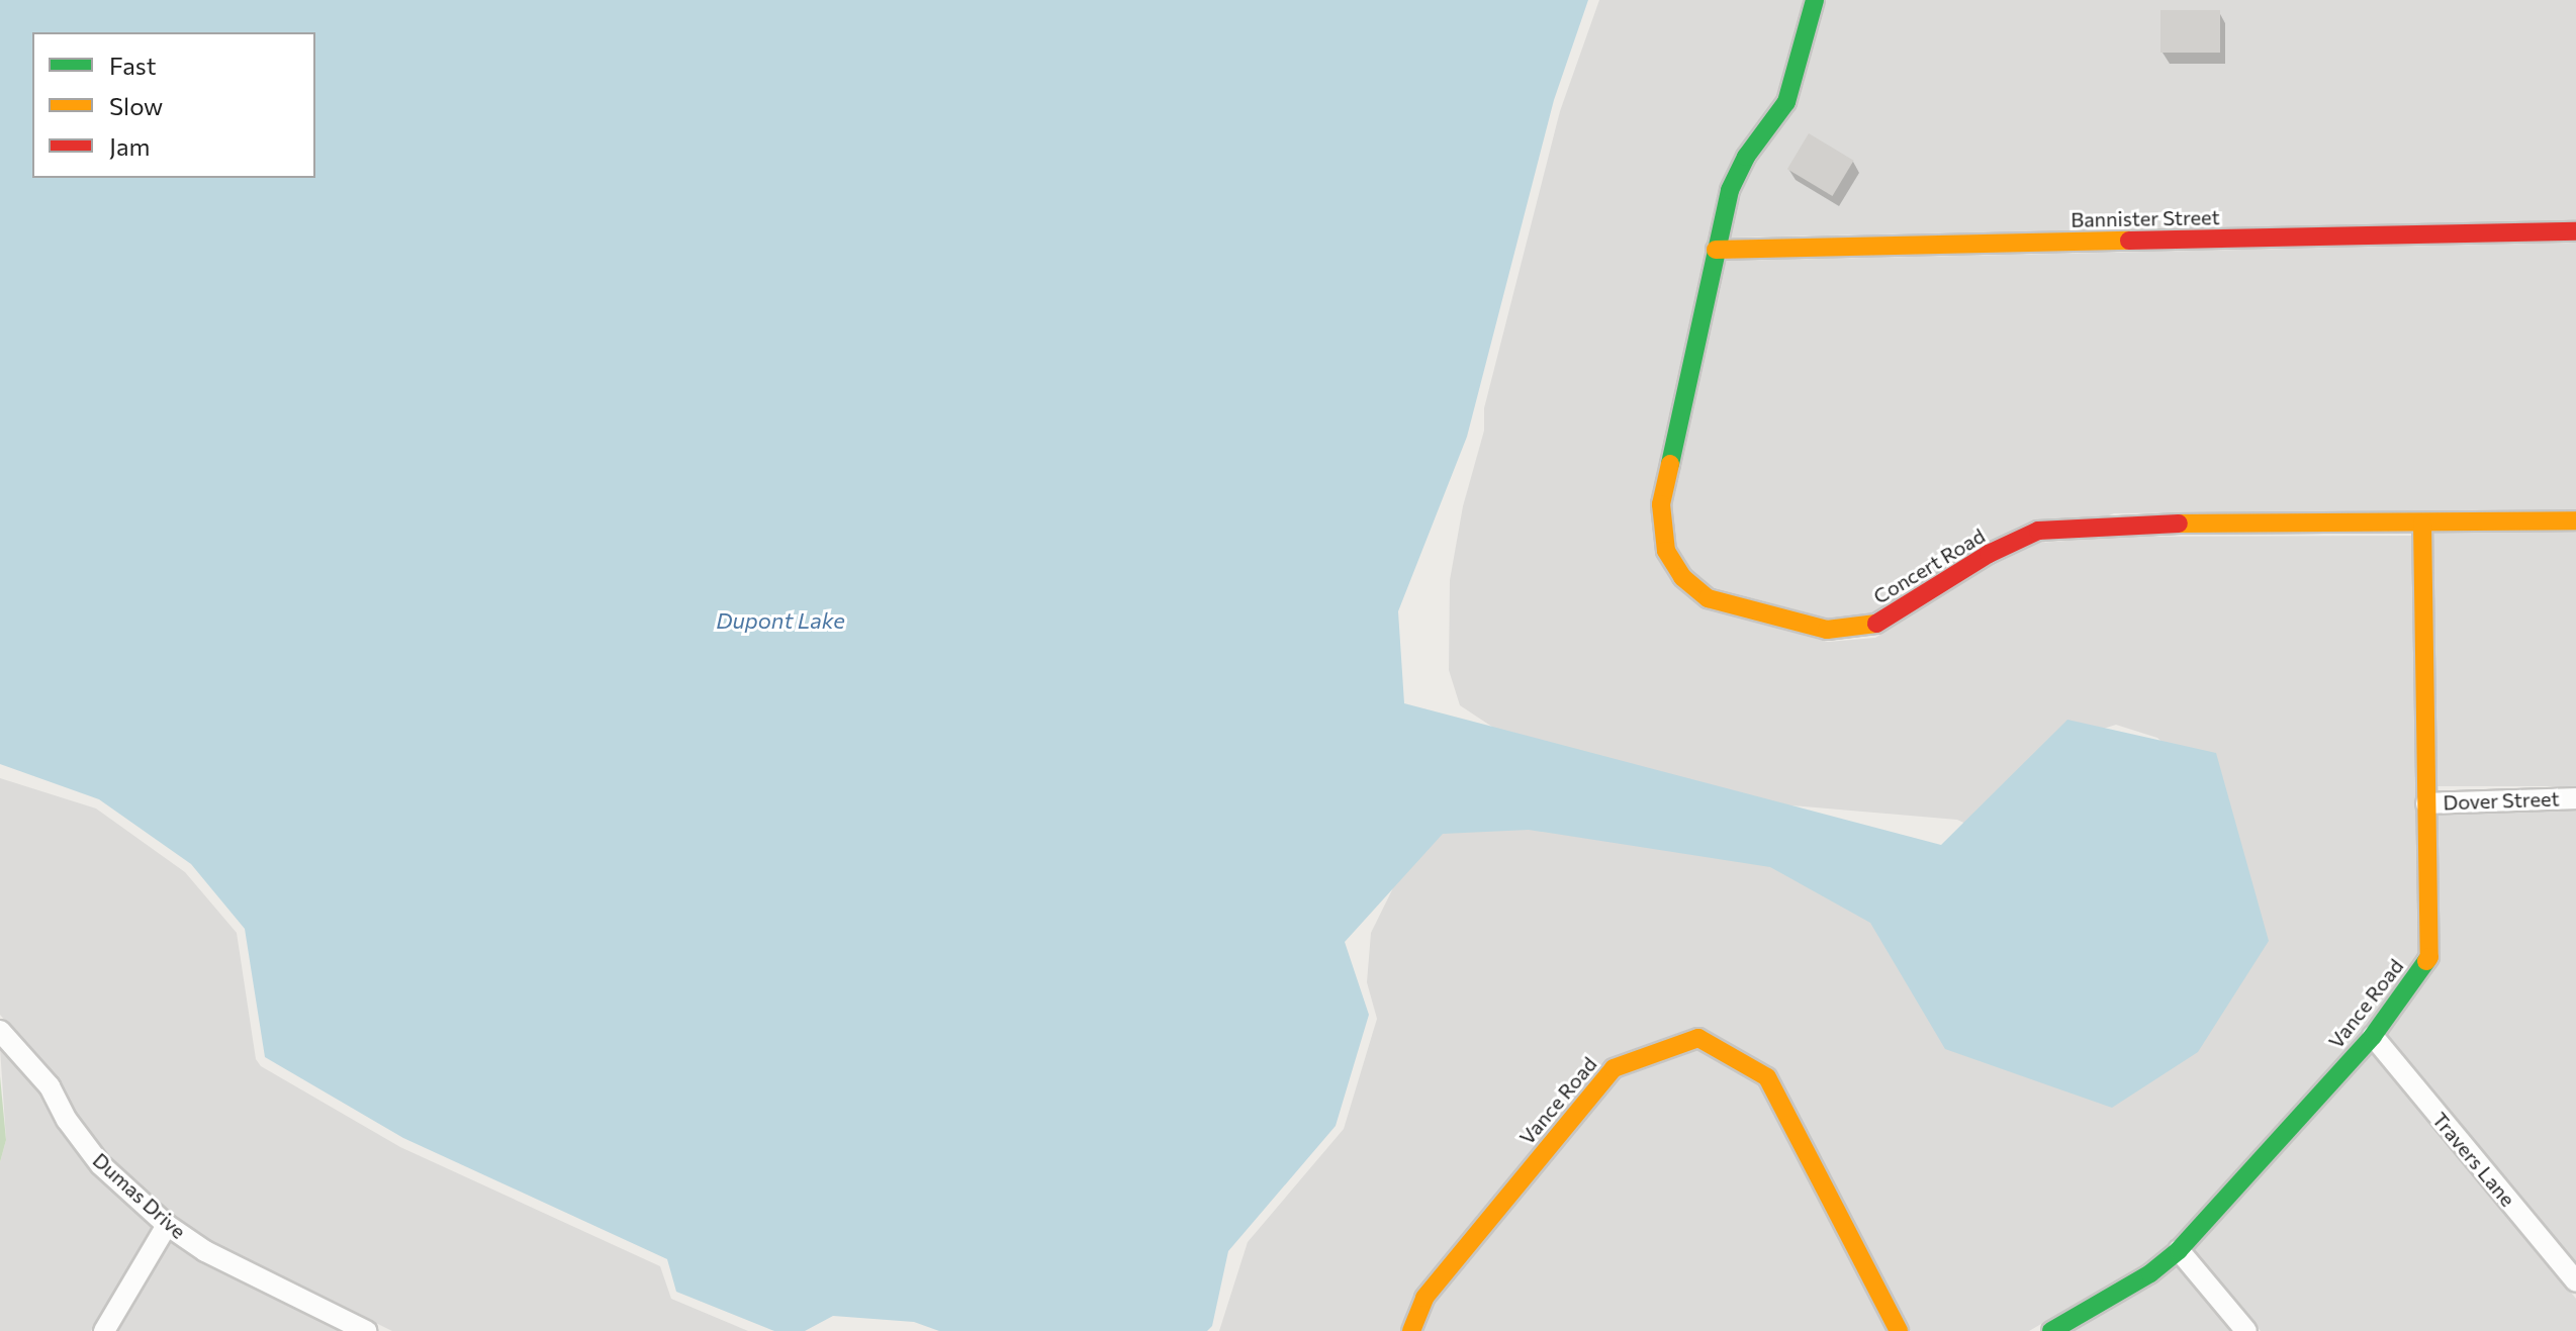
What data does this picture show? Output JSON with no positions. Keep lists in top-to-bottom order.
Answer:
{
  "streets": {
    "street": [
      "Bannister Street",
      "Concert Road",
      "Dover Street",
      "Vance Road",
      "Travers Lane",
      "Dumas Drive"
    ]
  },
  "crossings": [
    ["Bannister Street", "Concert Road"],
    ["Concert Road", "Vance Road"],
    ["Dover Street", "Vance Road"],
    ["Vance Road", "Travers Lane"]
  ],
  "water": ["Dupont Lake"],
  "legend": ["Fast", "Slow", "Jam"]
}
